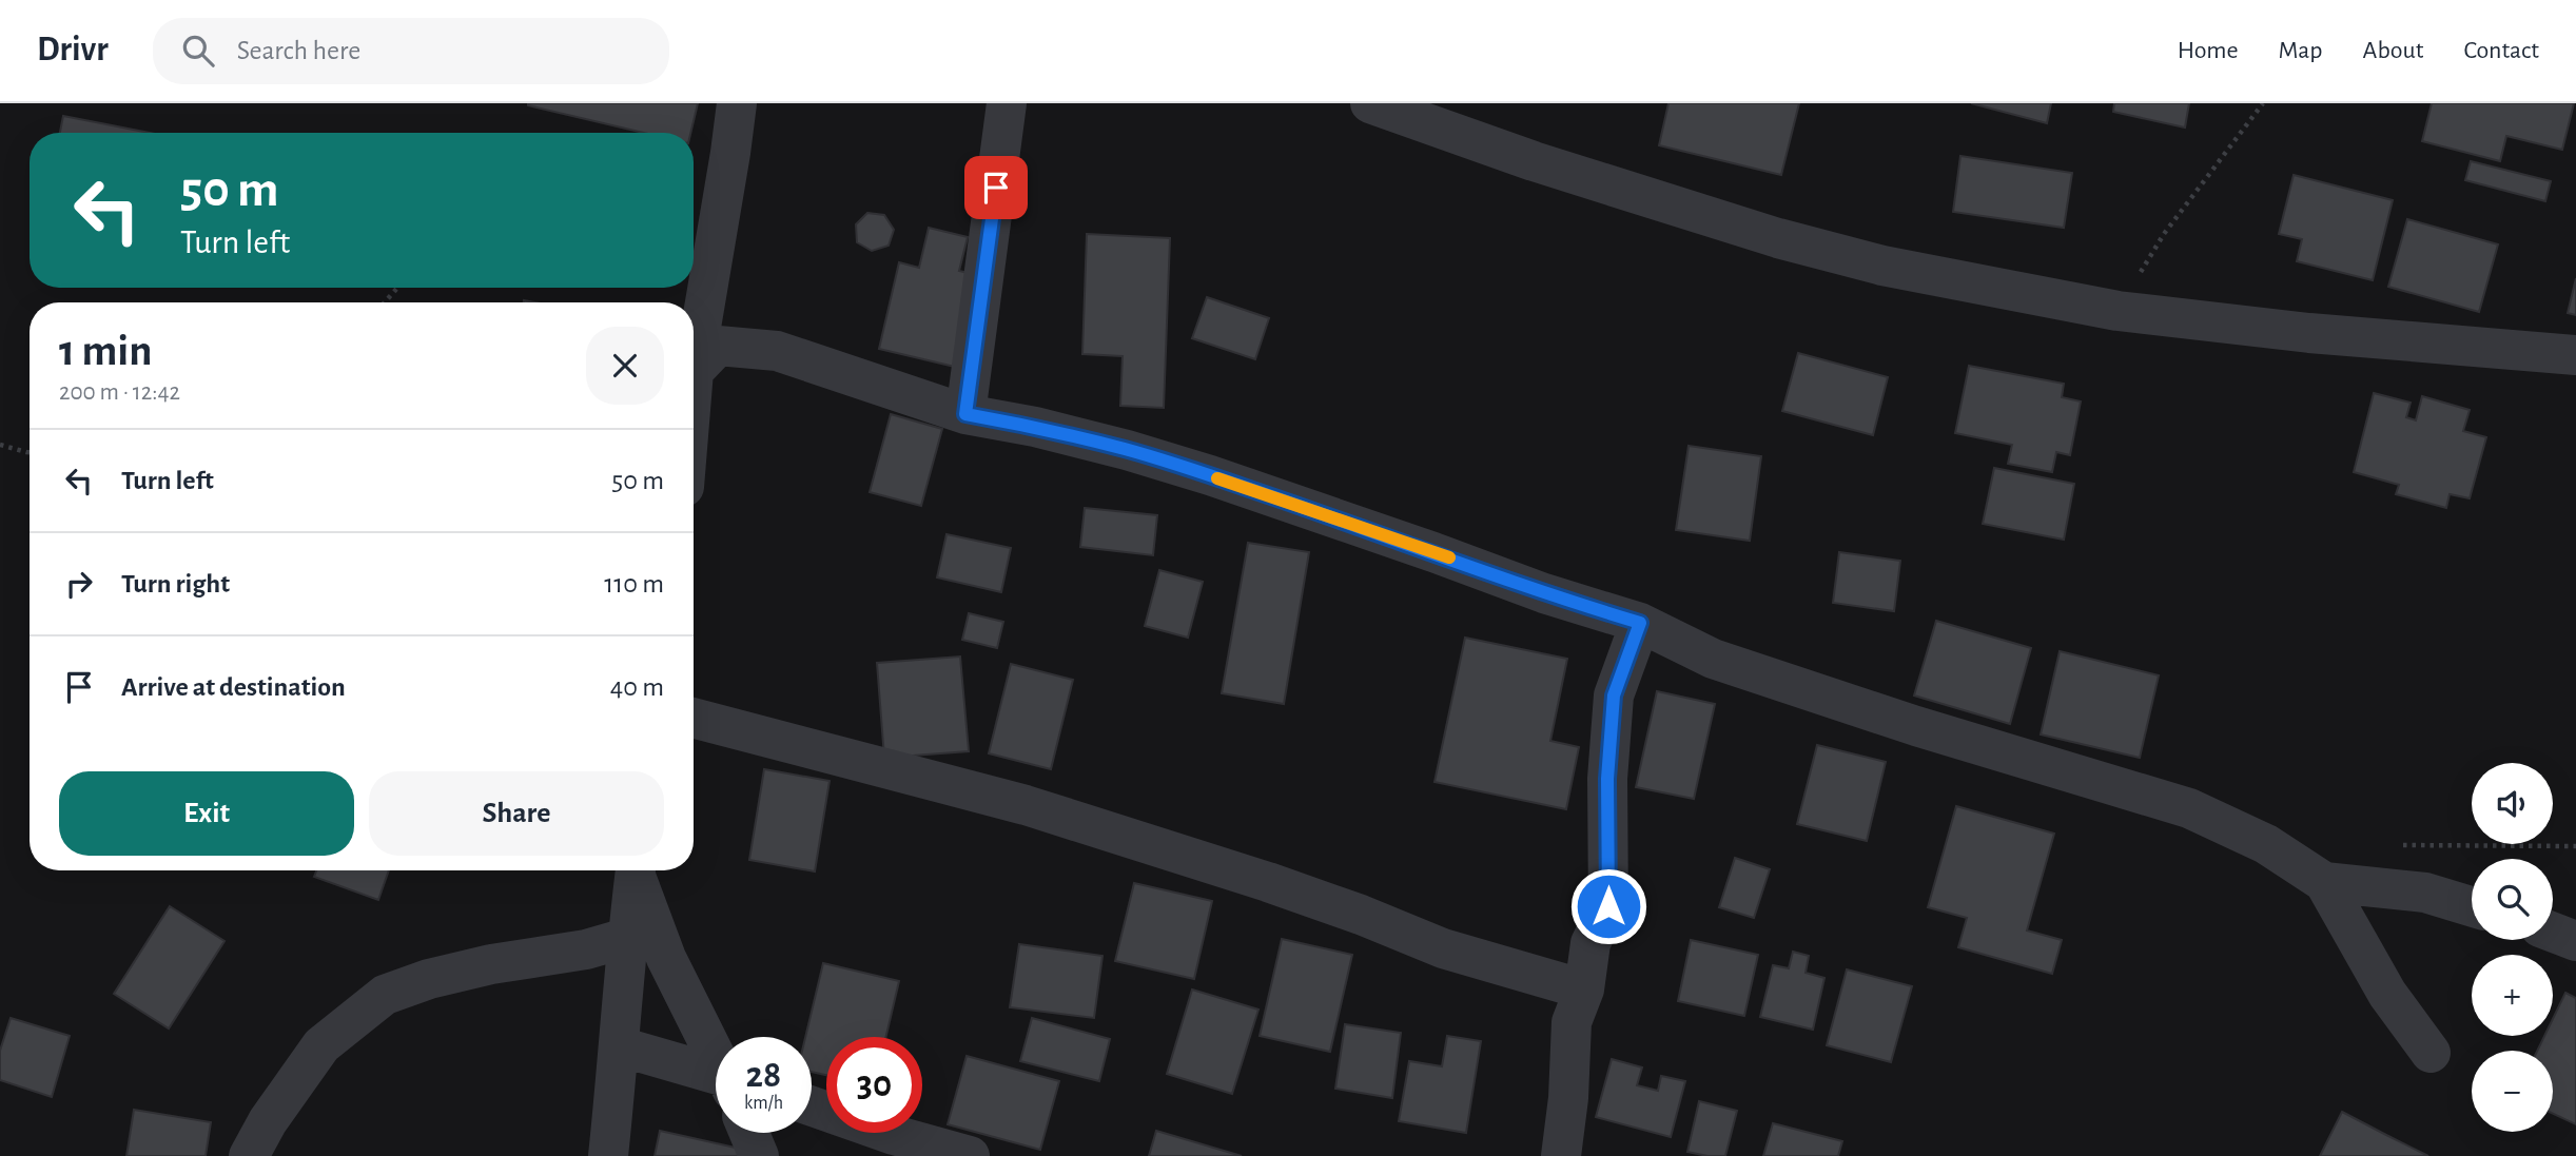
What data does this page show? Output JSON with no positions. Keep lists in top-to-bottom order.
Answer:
{
  "page": {
    "header": "Drivr",
    "search": "Search here",
    "nav": [
      "Home",
      "Map",
      "About",
      "Contact"
    ],
    "turn": ["50 m", "Turn left"],
    "heading": ["1 min", "200 m · 12:42"],
    "list": [
      {
        "name": "Turn left",
        "value": "50 m"
      },
      {
        "name": "Turn right",
        "value": "110 m"
      },
      {
        "name": "Arrive at destination",
        "value": "40 m"
      }
    ],
    "buttons": ["Exit", "Share"],
    "map_buttons": ["+", "−"],
    "speed": "28 km/h",
    "limit": "30"
  }
}
